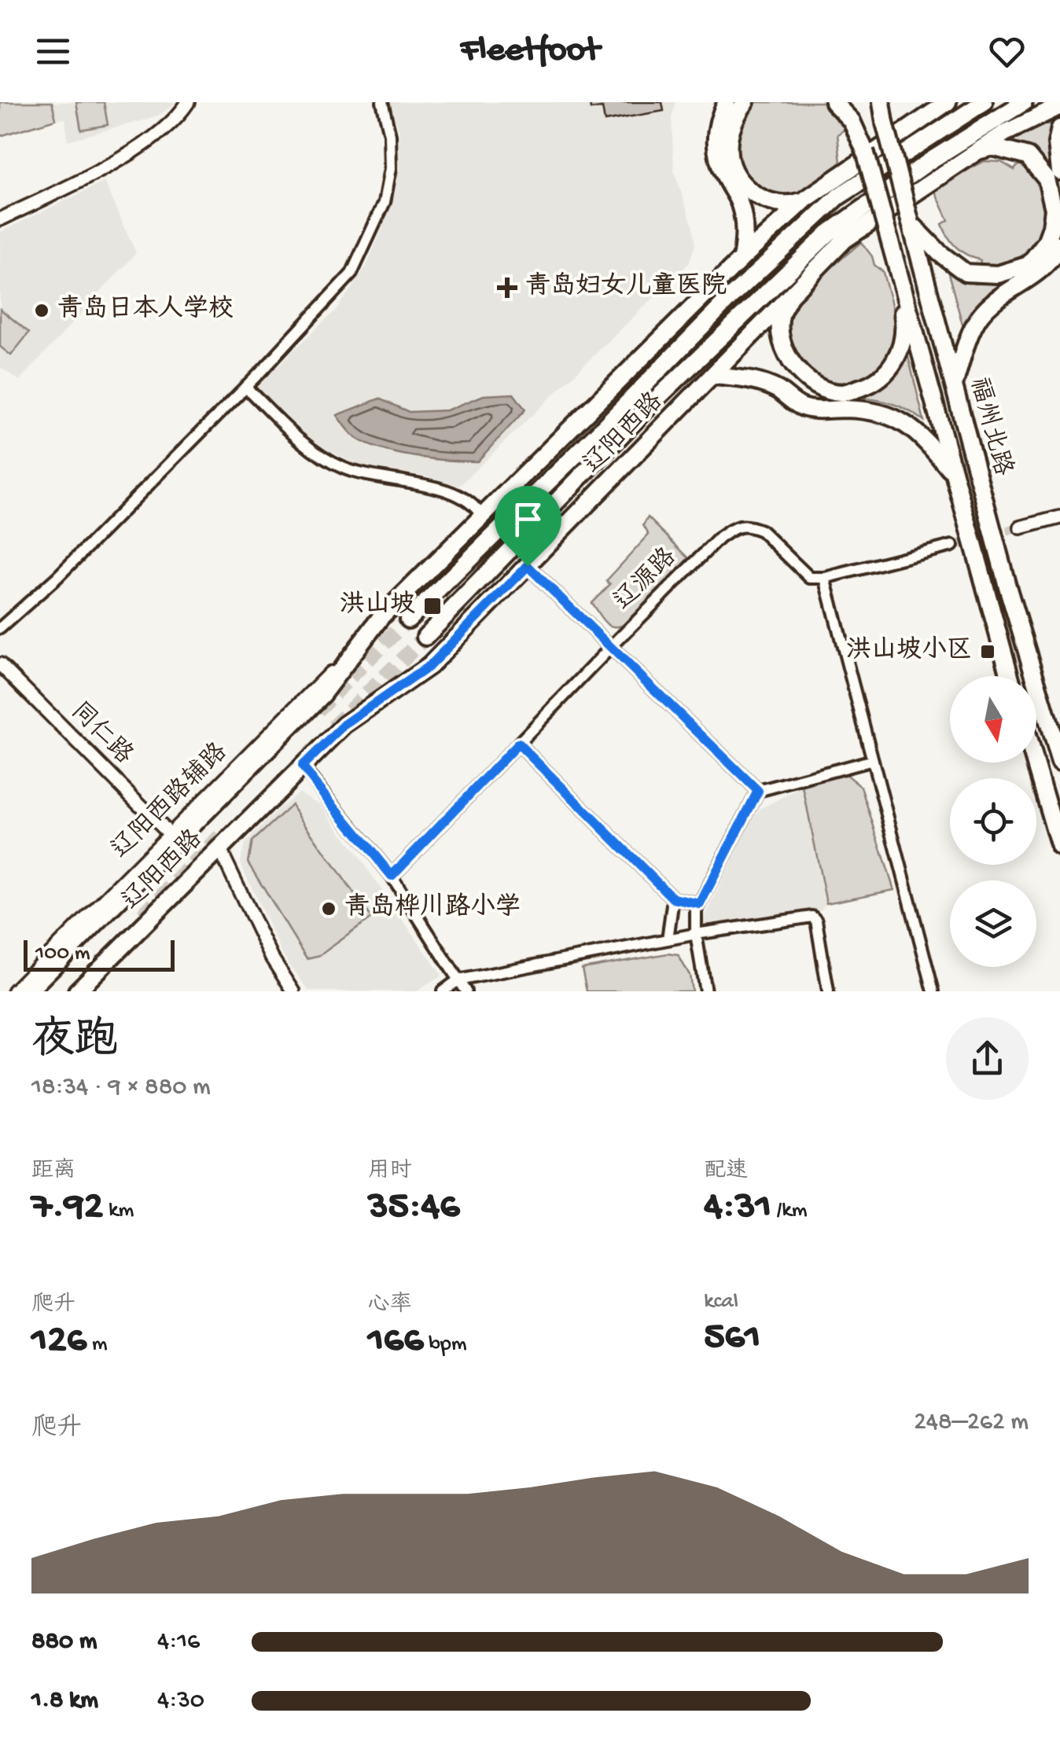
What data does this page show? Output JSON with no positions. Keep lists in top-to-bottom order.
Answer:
{
  "streets": {
    "main road": ["福州北路", "辽阳西路", "辽阳西路辅路"],
    "street": ["辽源路", "同仁路"]
  },
  "crossings": [
    ["辽阳西路", "同仁路"],
    ["辽阳西路", "辽阳西路辅路"],
    ["同仁路", "辽阳西路辅路"]
  ],
  "places": {
    "health": ["青岛妇女儿童医院"],
    "other": ["青岛日本人学校", "青岛桦川路小学"],
    "transit": ["洪山坡", "洪山坡小区"]
  },
  "scale_bar": "100 m",
  "north": "bottom",
  "page": {
    "header": "Fleetfoot",
    "scale": "100 m",
    "heading": ["夜跑", "18:34 · 9 × 880 m"],
    "stats": [
      ["距离", "7.92 km"],
      ["用时", "35:46"],
      ["配速", "4:31 /km"],
      ["爬升", "126 m"],
      ["心率", "166 bpm"],
      ["kcal", "561"]
    ],
    "chart": ["爬升", "248–262 m"],
    "list": [
      {
        "name": "880 m",
        "note": "4:16"
      },
      {
        "name": "1.8 km",
        "note": "4:30"
      }
    ]
  }
}
